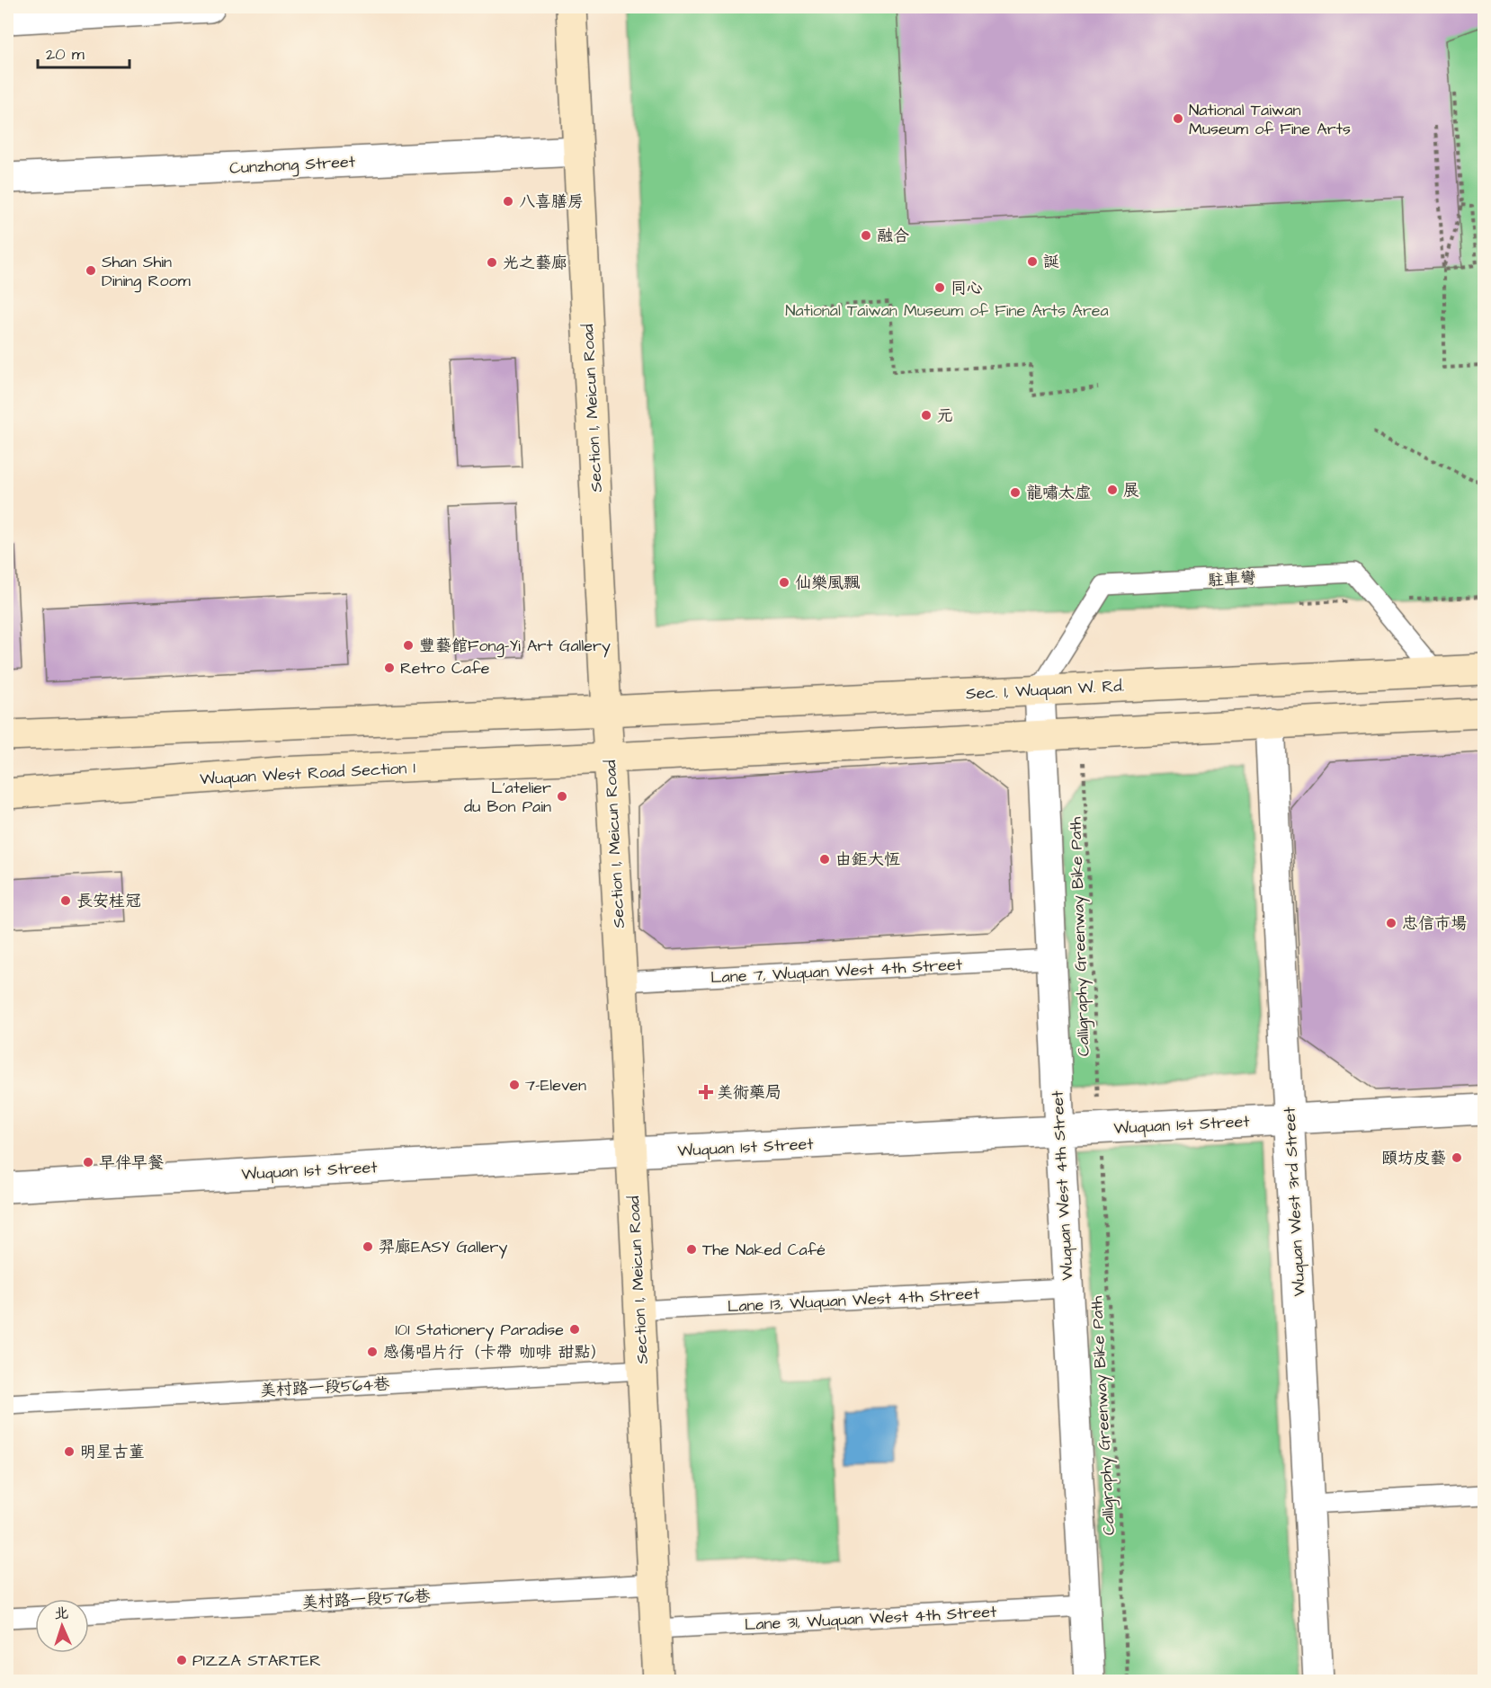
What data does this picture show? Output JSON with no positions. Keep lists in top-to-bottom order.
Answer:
{
  "streets": {
    "main road": ["Section 1, Meicun Road", "Sec. 1, Wuquan W. Rd.", "Wuquan West Road Section 1"],
    "street": [
      "Cunzhong Street",
      "Wuquan 1st Street",
      "Wuquan West 4th Street",
      "Wuquan West 3rd Street"
    ],
    "lane": [
      "駐車彎",
      "Lane 7, Wuquan West 4th Street",
      "Lane 13, Wuquan West 4th Street",
      "美村路一段564巷",
      "美村路一段576巷",
      "Lane 31, Wuquan West 4th Street"
    ],
    "path": ["Calligraphy Greenway Bike Path"]
  },
  "crossings": [
    ["Cunzhong Street", "Section 1, Meicun Road"],
    ["Section 1, Meicun Road", "Sec. 1, Wuquan W. Rd."],
    ["Section 1, Meicun Road", "Wuquan West Road Section 1"],
    ["Section 1, Meicun Road", "Lane 7, Wuquan West 4th Street"],
    ["Section 1, Meicun Road", "Wuquan 1st Street"],
    ["Section 1, Meicun Road", "Lane 13, Wuquan West 4th Street"],
    ["Section 1, Meicun Road", "美村路一段564巷"],
    ["Section 1, Meicun Road", "美村路一段576巷"],
    ["Section 1, Meicun Road", "Lane 31, Wuquan West 4th Street"],
    ["駐車彎", "Sec. 1, Wuquan W. Rd."],
    ["駐車彎", "Wuquan West 4th Street"],
    ["Sec. 1, Wuquan W. Rd.", "Wuquan West 4th Street"],
    ["Lane 7, Wuquan West 4th Street", "Wuquan West 4th Street"],
    ["Wuquan 1st Street", "Wuquan West 4th Street"],
    ["Wuquan 1st Street", "Wuquan West 3rd Street"],
    ["Wuquan West 4th Street", "Lane 13, Wuquan West 4th Street"],
    ["Wuquan West 4th Street", "Lane 31, Wuquan West 4th Street"]
  ],
  "parks": ["National Taiwan Museum of Fine Arts Area"],
  "places": {
    "other": [
      "National Taiwan Museum of Fine Arts",
      "八喜膳房",
      "融合",
      "誕",
      "光之藝廊",
      "Shan Shin Dining Room",
      "同心",
      "元",
      "展",
      "龍嘯太虛",
      "仙樂風飄",
      "豐藝館Fong-Yi Art Gallery",
      "Retro Cafe",
      "L'atelier du Bon Pain",
      "由鉅大恆",
      "長安桂冠",
      "忠信市場",
      "7-Eleven",
      "頤坊皮藝",
      "早伴早餐",
      "羿廊EASY Gallery",
      "The Naked Café",
      "101 Stationery Paradise",
      "感傷唱片行（卡帶 咖啡 甜點）",
      "明星古董",
      "PIZZA STARTER"
    ],
    "health": ["美術藥局"]
  },
  "scale_bar": "20 m",
  "north": "top"
}
